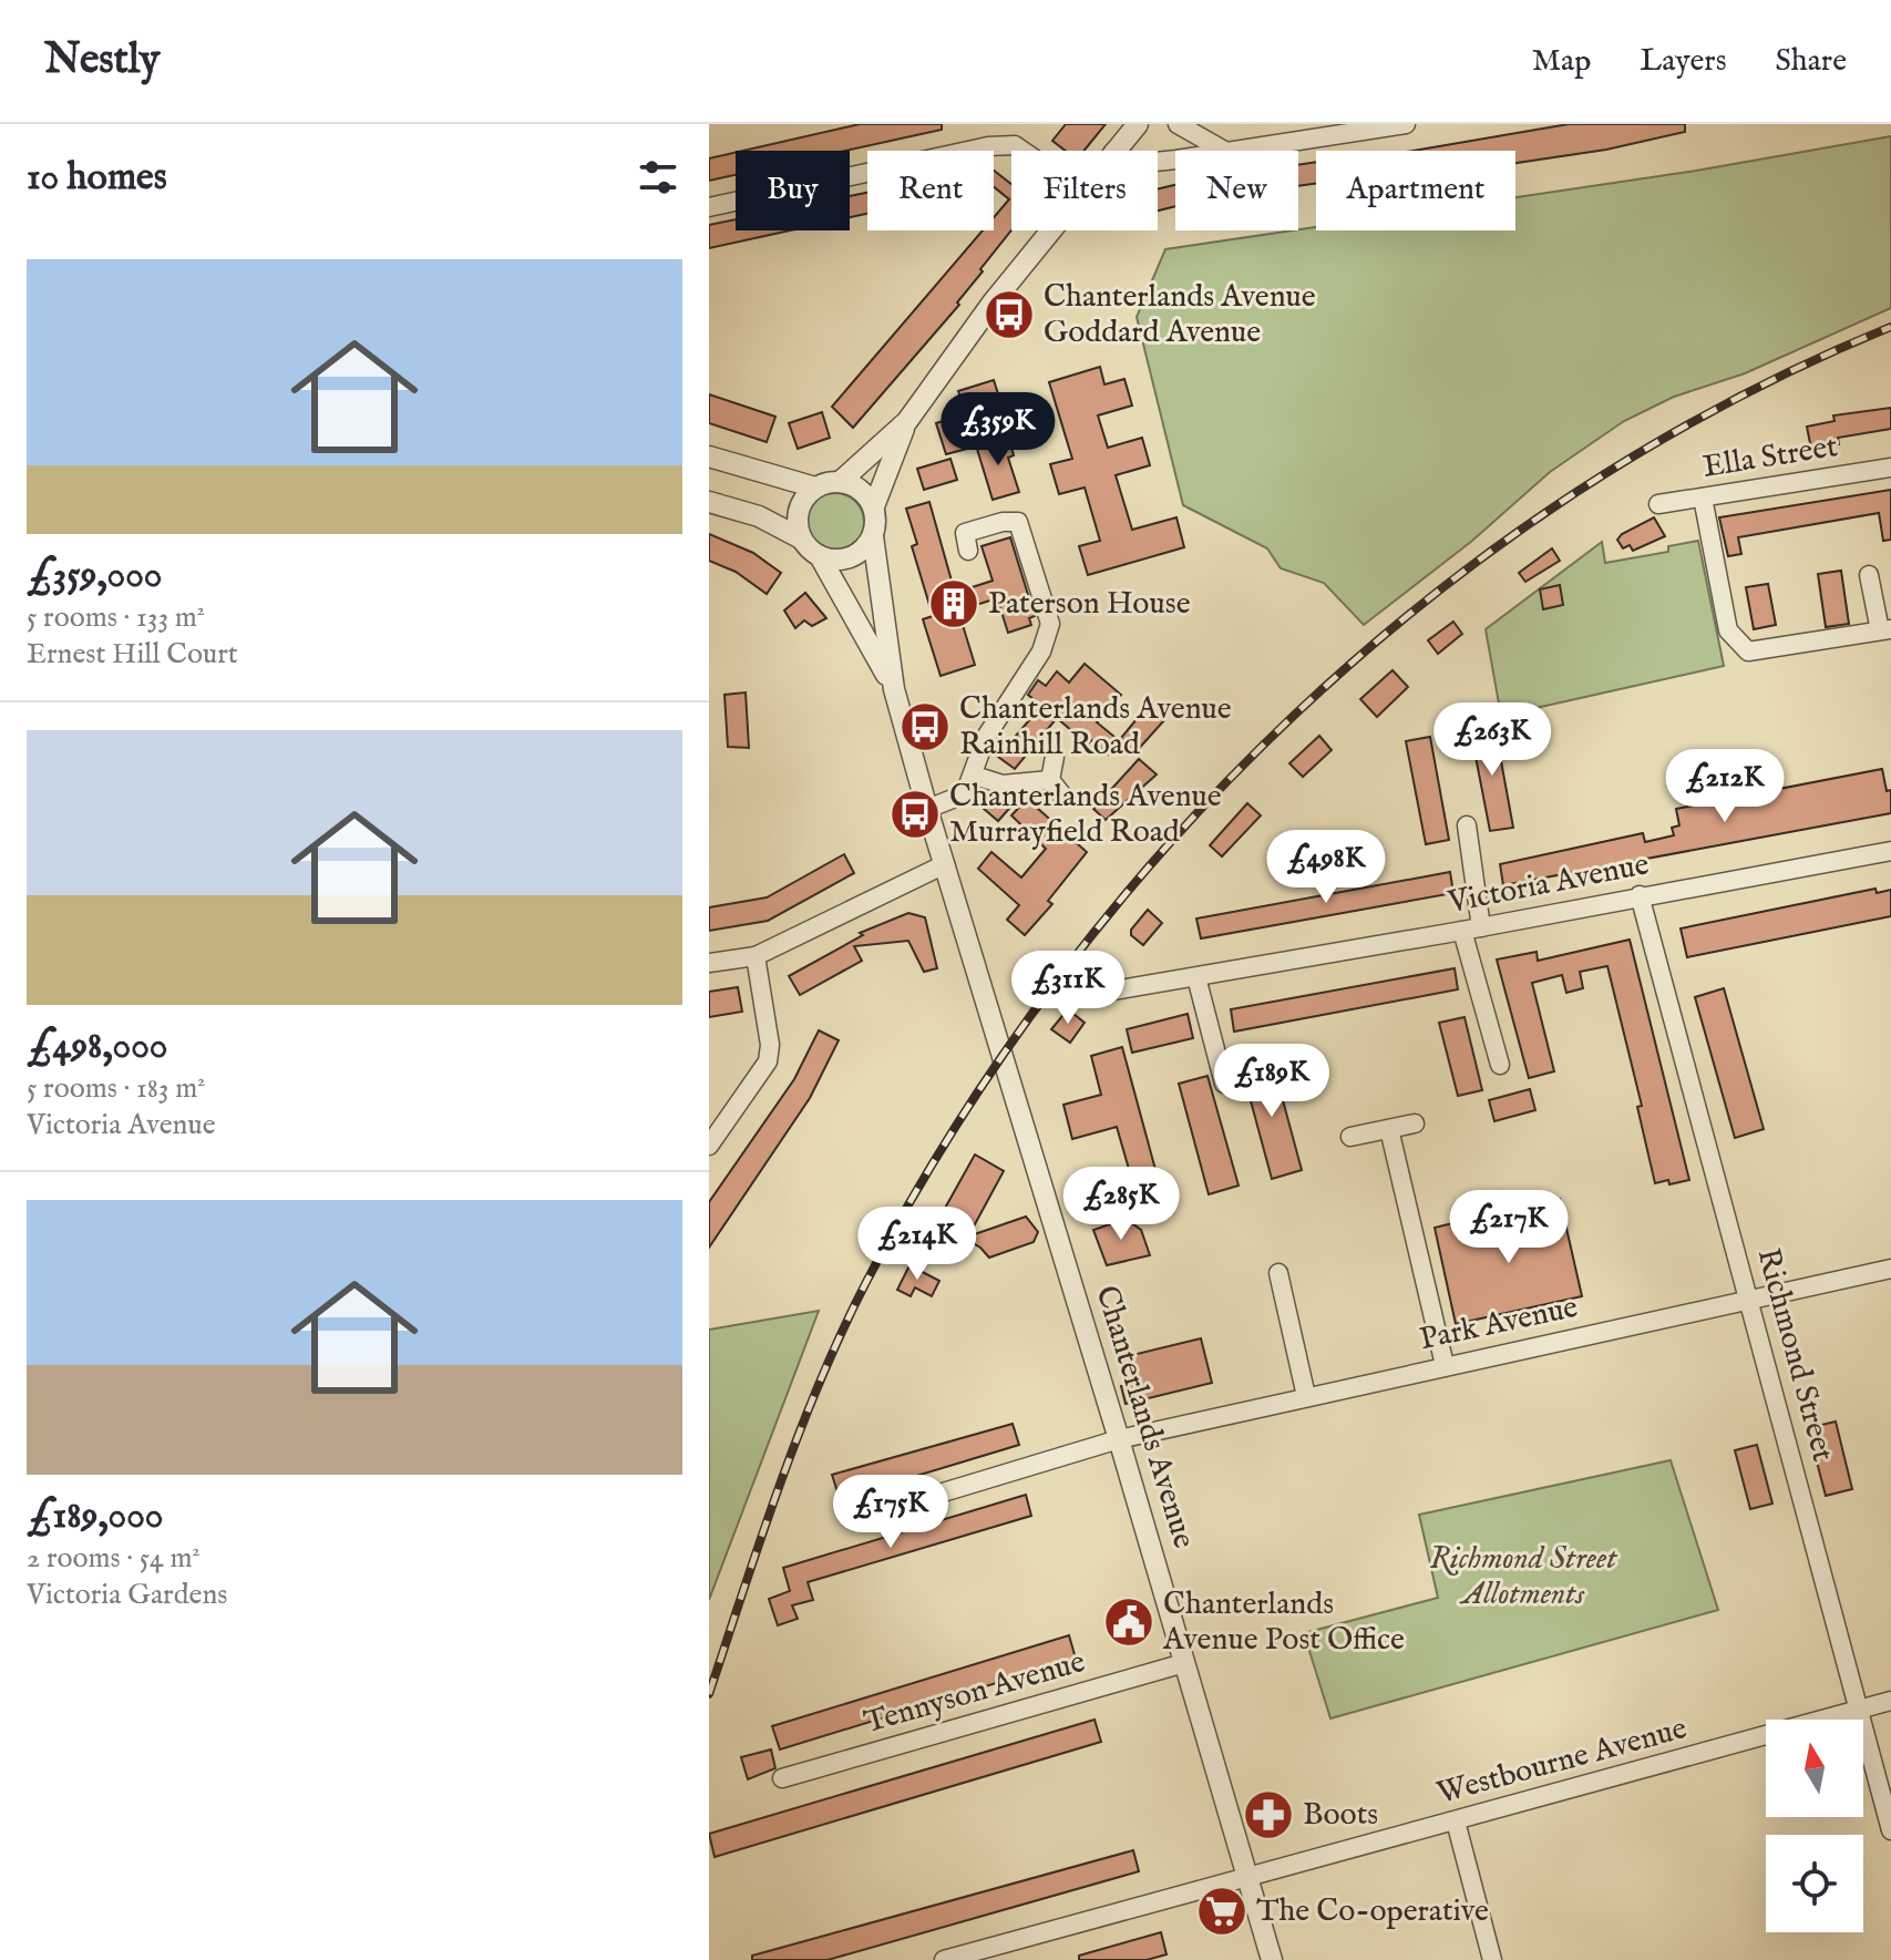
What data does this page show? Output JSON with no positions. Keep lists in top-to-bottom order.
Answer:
{
  "streets": {
    "street": [
      "Ella Street",
      "Victoria Avenue",
      "Park Avenue",
      "Richmond Street",
      "Chanterlands Avenue",
      "Tennyson Avenue",
      "Westbourne Avenue"
    ]
  },
  "crossings": [
    ["Victoria Avenue", "Richmond Street"],
    ["Park Avenue", "Richmond Street"],
    ["Park Avenue", "Chanterlands Avenue"],
    ["Richmond Street", "Westbourne Avenue"],
    ["Chanterlands Avenue", "Tennyson Avenue"],
    ["Chanterlands Avenue", "Westbourne Avenue"]
  ],
  "parks": ["Richmond Street Allotments"],
  "places": {
    "bus stop": ["Chanterlands Avenue Goddard Avenue", "Chanterlands Avenue Rainhill Road", "Chanterlands Avenue Murrayfield Road"],
    "building": ["Paterson House"],
    "public building": ["Chanterlands Avenue Post Office"],
    "pharmacy": ["Boots"],
    "supermarket": ["The Co-operative"]
  },
  "north": "top",
  "page": {
    "header": "Nestly",
    "nav": ["Map", "Layers", "Share"],
    "heading": "10 homes",
    "chip": [
      "Buy",
      "Rent",
      "Filters",
      "New",
      "Apartment"
    ],
    "list": [
      {
        "name": "£359,000",
        "note": "5 rooms · 133 m² · Ernest Hill Court"
      },
      {
        "name": "£498,000",
        "note": "5 rooms · 183 m² · Victoria Avenue"
      },
      {
        "name": "£189,000",
        "note": "2 rooms · 54 m² · Victoria Gardens"
      }
    ],
    "price": [
      "£359K",
      "£263K",
      "£212K",
      "£498K",
      "£311K",
      "£189K",
      "£285K",
      "£217K",
      "£214K",
      "£175K"
    ]
  }
}
